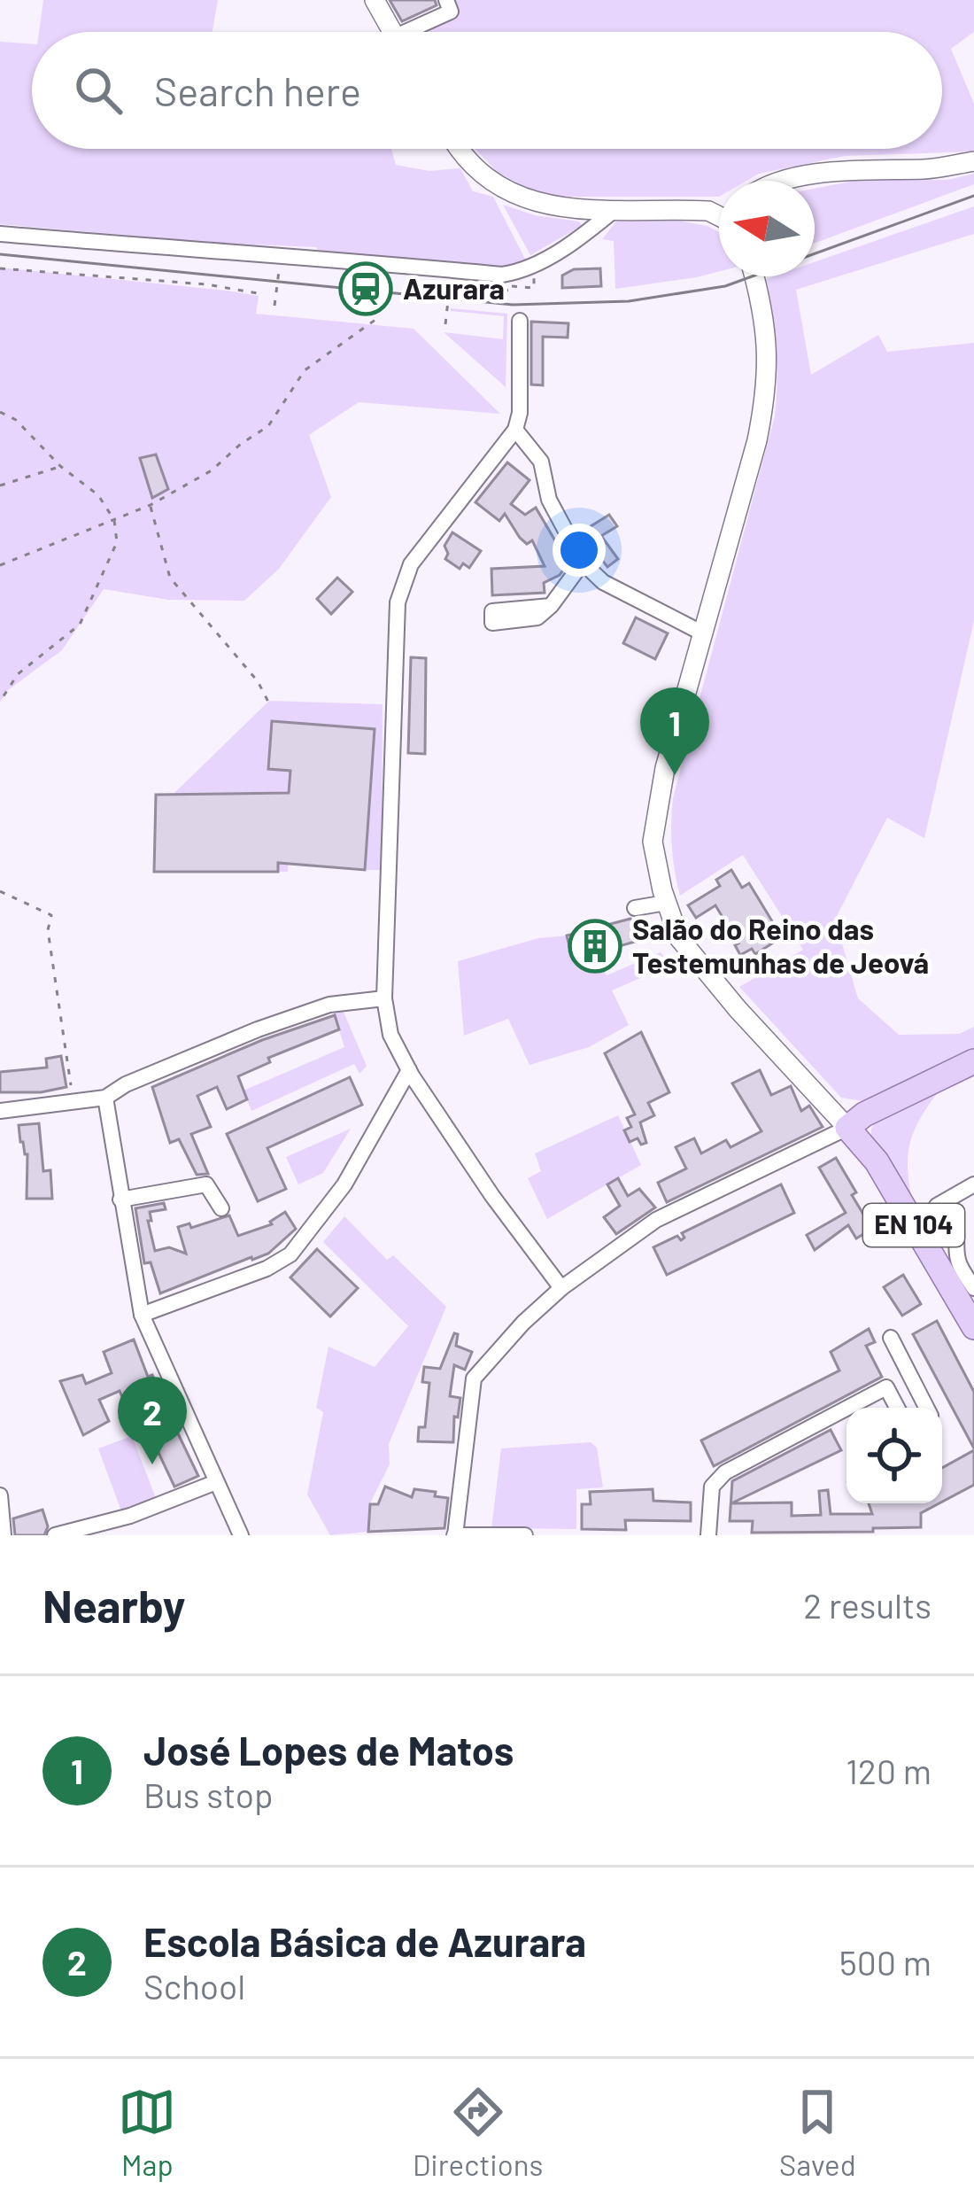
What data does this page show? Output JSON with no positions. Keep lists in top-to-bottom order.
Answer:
{
  "streets": {
    "main road": ["EN 104"]
  },
  "places": {
    "station": ["Azurara"],
    "building": ["Salão do Reino das Testemunhas de Jeová"]
  },
  "north": "left",
  "page": {
    "search": "Search here",
    "pins": ["1", "2"],
    "heading": ["Nearby", "2 results"],
    "list": [
      {
        "mark": "1",
        "name": "José Lopes de Matos",
        "note": "Bus stop",
        "value": "120 m"
      },
      {
        "mark": "2",
        "name": "Escola Básica de Azurara",
        "note": "School",
        "value": "500 m"
      }
    ],
    "nav": ["Map", "Directions", "Saved"]
  }
}
